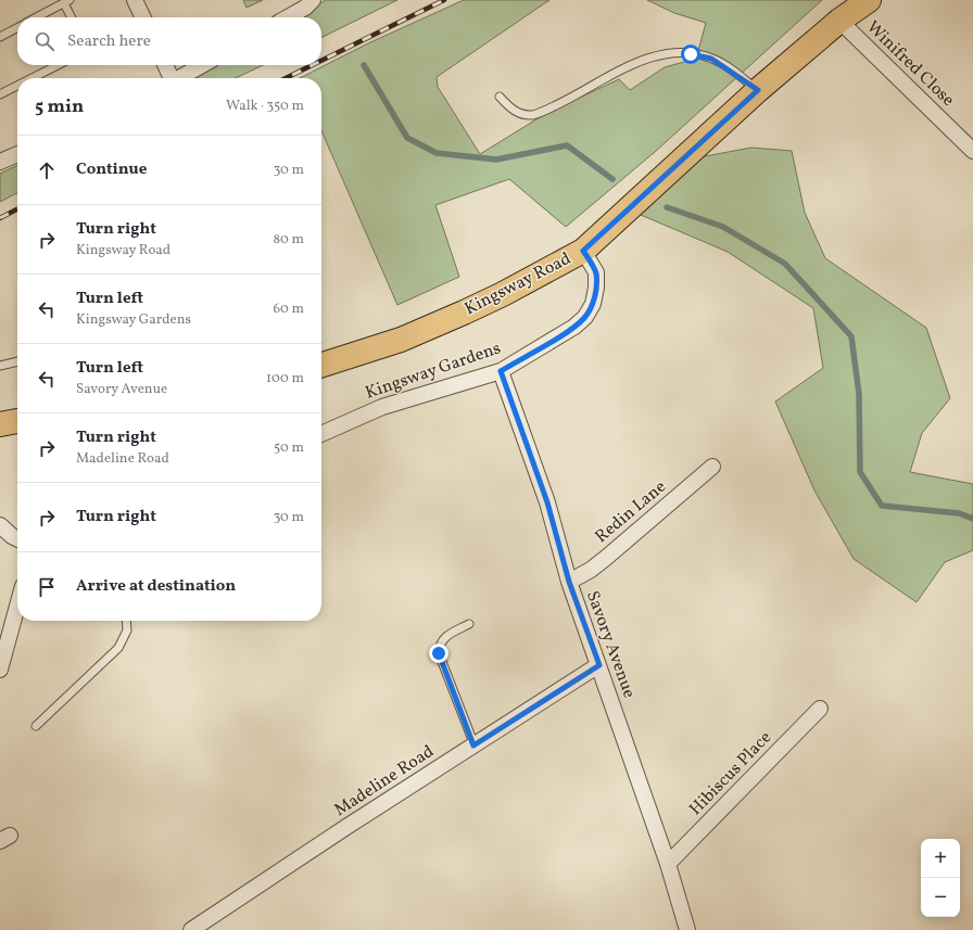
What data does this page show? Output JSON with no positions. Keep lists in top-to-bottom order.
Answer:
{
  "streets": {
    "main road": ["Kingsway Road"],
    "street": [
      "Winifred Close",
      "Kingsway Gardens",
      "Redin Lane",
      "Savory Avenue",
      "Hibiscus Place",
      "Madeline Road"
    ]
  },
  "crossings": [
    ["Winifred Close", "Kingsway Road"],
    ["Kingsway Road", "Kingsway Gardens"],
    ["Kingsway Gardens", "Savory Avenue"],
    ["Redin Lane", "Savory Avenue"],
    ["Savory Avenue", "Hibiscus Place"],
    ["Savory Avenue", "Madeline Road"]
  ],
  "page": {
    "search": "Search here",
    "heading": ["5 min", "Walk · 350 m"],
    "list": [
      ["Continue", "30 m"],
      ["Turn right", "Kingsway Road", "80 m"],
      ["Turn left", "Kingsway Gardens", "60 m"],
      ["Turn left", "Savory Avenue", "100 m"],
      ["Turn right", "Madeline Road", "50 m"],
      ["Turn right", "30 m"],
      "Arrive at destination"
    ],
    "map_buttons": ["+", "−"]
  }
}
